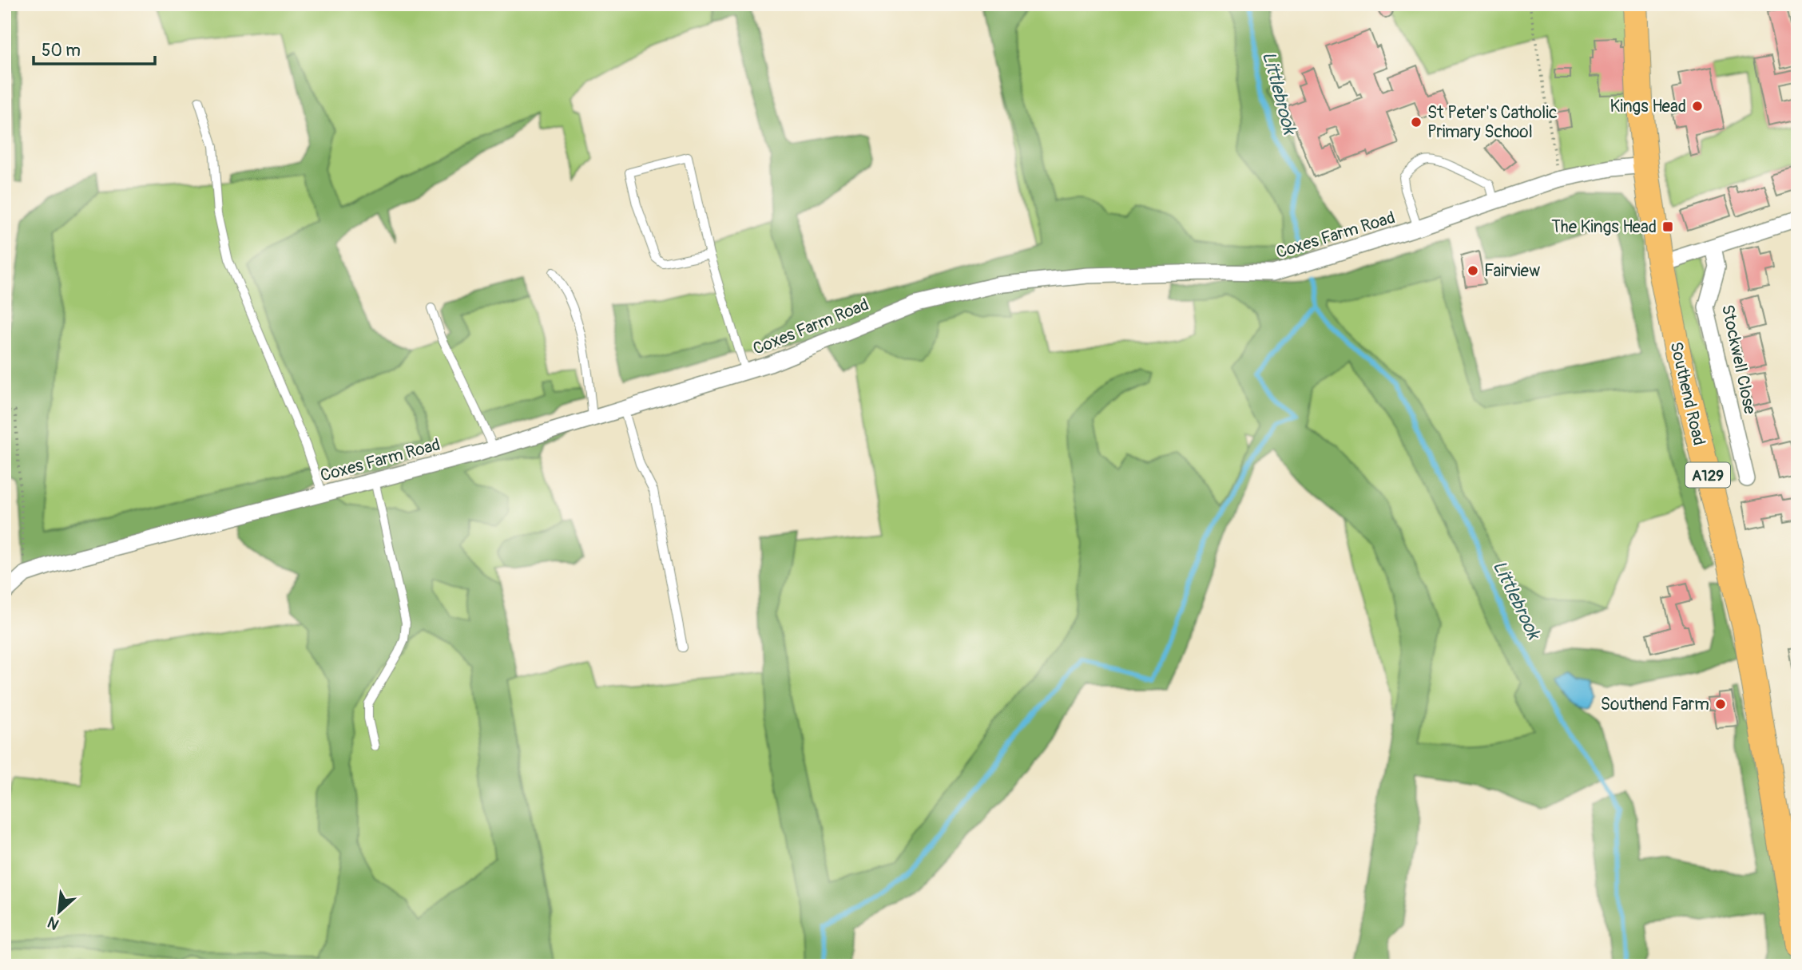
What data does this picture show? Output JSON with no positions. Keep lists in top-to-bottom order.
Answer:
{
  "streets": {
    "main road": ["Southend Road", "A129"],
    "street": ["Coxes Farm Road", "Stockwell Close"]
  },
  "crossings": [
    ["Coxes Farm Road", "Southend Road"]
  ],
  "water": ["Littlebrook"],
  "places": {
    "other": [
      "Kings Head",
      "St Peter's Catholic Primary School",
      "Fairview",
      "Southend Farm"
    ],
    "transit": ["The Kings Head"]
  },
  "scale_bar": "50 m",
  "north": "bottom left"
}
